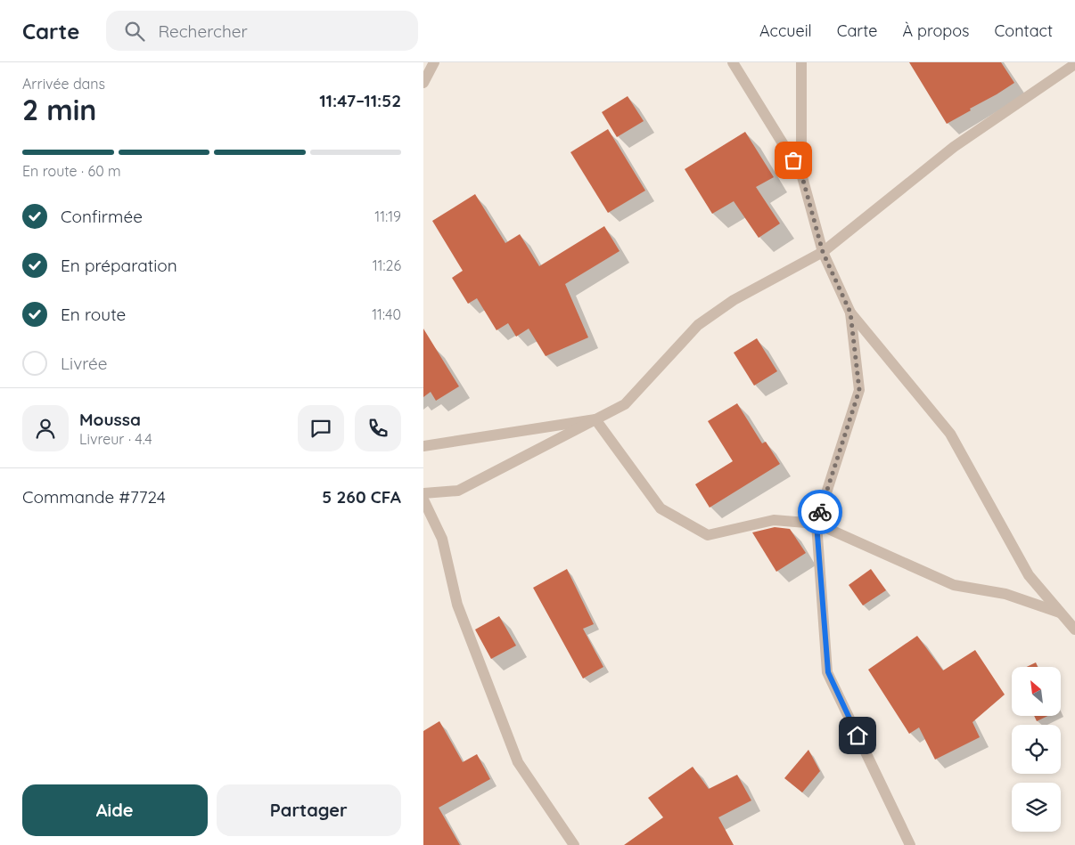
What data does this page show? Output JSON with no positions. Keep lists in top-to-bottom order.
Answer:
{
  "north": "top left",
  "page": {
    "header": "Carte",
    "search": "Rechercher",
    "nav": [
      "Accueil",
      "Carte",
      "À propos",
      "Contact"
    ],
    "heading": ["2 min", "Arrivée dans", "11:47–11:52"],
    "panel": [
      "Moussa",
      "Livreur · 4.4",
      "Commande #7724",
      "5 260 CFA"
    ],
    "bar": "En route · 60 m",
    "list": [
      ["Confirmée", "11:19"],
      ["En préparation", "11:26"],
      ["En route", "11:40"],
      "Livrée"
    ],
    "buttons": ["Aide", "Partager"]
  }
}
